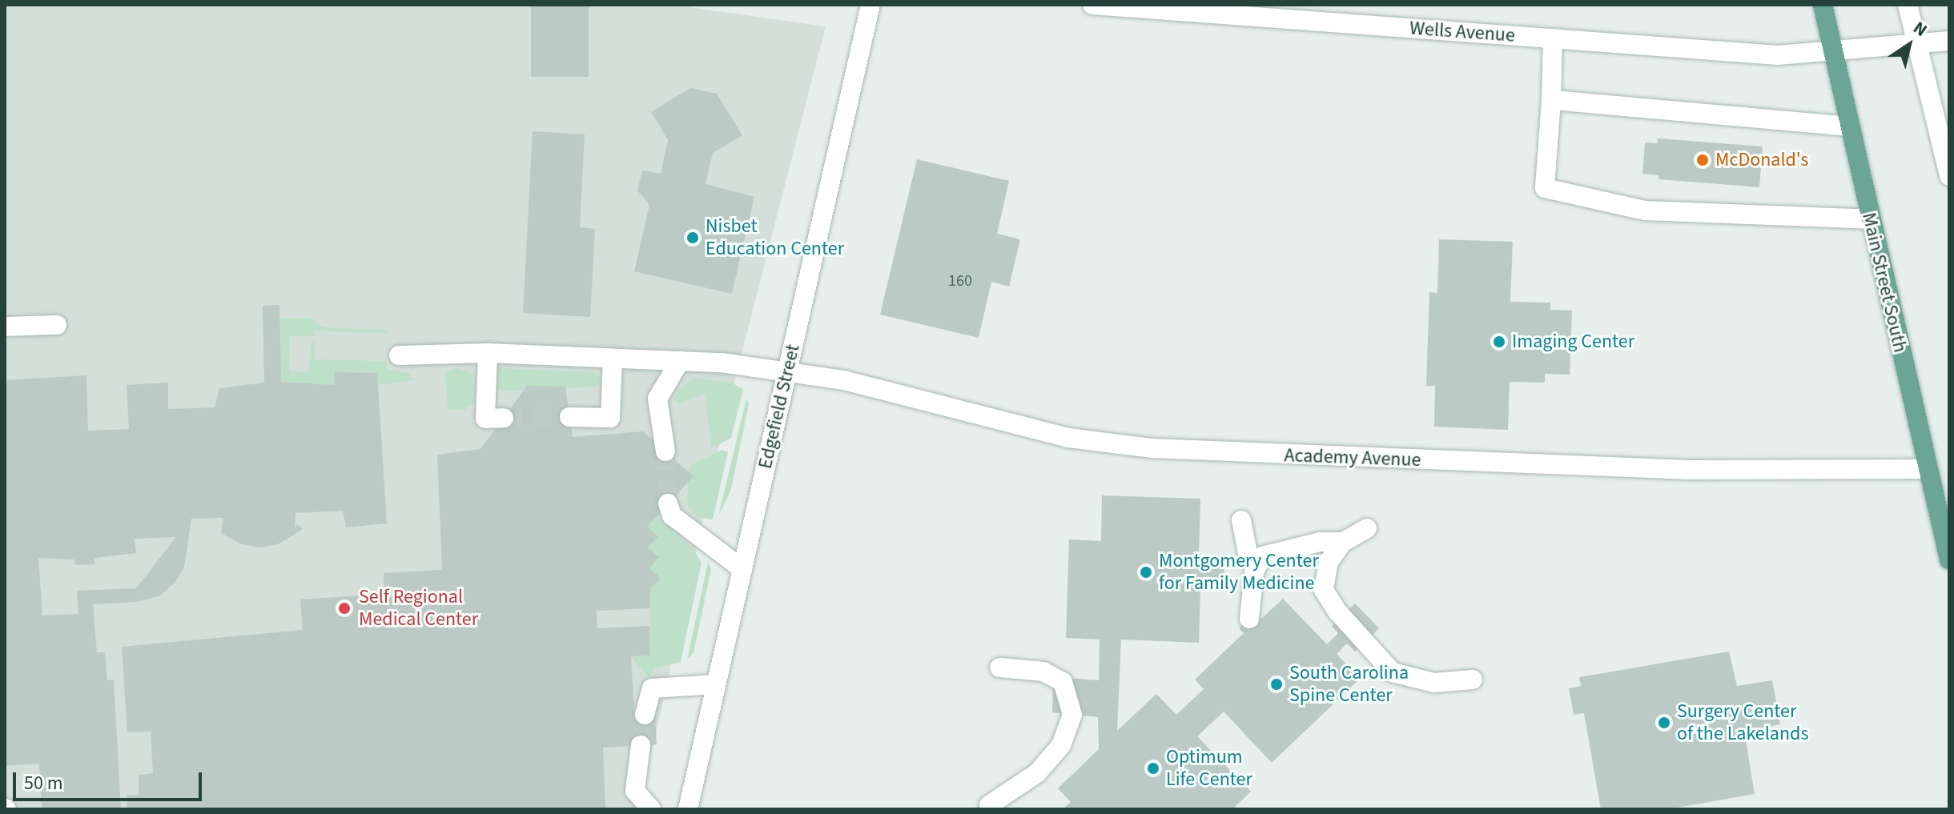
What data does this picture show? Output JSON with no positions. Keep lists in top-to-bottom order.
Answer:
{
  "streets": {
    "main road": ["Main Street South"],
    "street": ["Wells Avenue", "Edgefield Street", "Academy Avenue"]
  },
  "crossings": [
    ["Wells Avenue", "Main Street South"],
    ["Main Street South", "Academy Avenue"],
    ["Edgefield Street", "Academy Avenue"]
  ],
  "places": [
    "McDonald's",
    "Nisbet Education Center",
    "Imaging Center",
    "Montgomery Center for Family Medicine",
    "Self Regional Medical Center",
    "South Carolina Spine Center",
    "Surgery Center of the Lakelands",
    "Optimum Life Center"
  ],
  "house_numbers": ["160"],
  "scale_bar": "50 m",
  "north": "top right"
}
